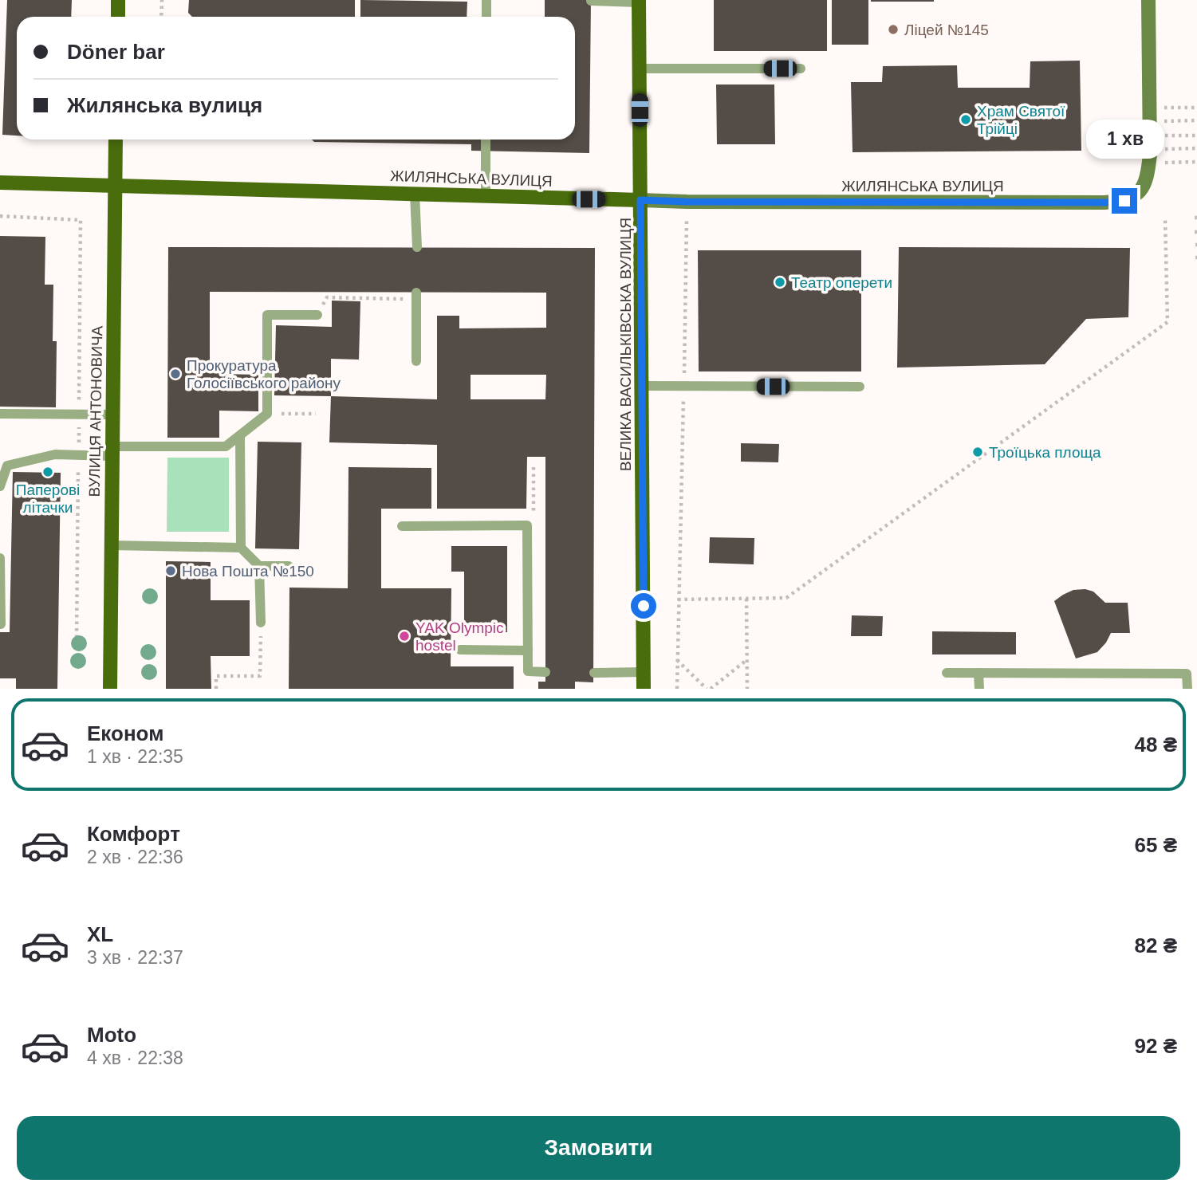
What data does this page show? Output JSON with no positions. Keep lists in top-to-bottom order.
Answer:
{
  "streets": {
    "main road": ["ЖИЛЯНСЬКА ВУЛИЦЯ", "ВЕЛИКА ВАСИЛЬКІВСЬКА ВУЛИЦЯ", "ВУЛИЦЯ АНТОНОВИЧА"]
  },
  "crossings": [
    ["ЖИЛЯНСЬКА ВУЛИЦЯ", "ВЕЛИКА ВАСИЛЬКІВСЬКА ВУЛИЦЯ"],
    ["ЖИЛЯНСЬКА ВУЛИЦЯ", "ВУЛИЦЯ АНТОНОВИЧА"]
  ],
  "places": [
    "Ліцей №145",
    "Храм Святої Трійці",
    "Театр оперети",
    "Прокуратура Голосіївського району",
    "Троїцька площа",
    "Паперові літачки",
    "Нова Пошта №150",
    "YAK Olympic hostel"
  ],
  "page": {
    "banner": ["Döner bar", "Жилянська вулиця"],
    "bubble": "1 хв",
    "list": [
      {
        "name": "Економ",
        "note": "1 хв · 22:35",
        "value": "48 ₴"
      },
      {
        "name": "Комфорт",
        "note": "2 хв · 22:36",
        "value": "65 ₴"
      },
      {
        "name": "XL",
        "note": "3 хв · 22:37",
        "value": "82 ₴"
      },
      {
        "name": "Moto",
        "note": "4 хв · 22:38",
        "value": "92 ₴"
      }
    ],
    "buttons": "Замовити"
  }
}
